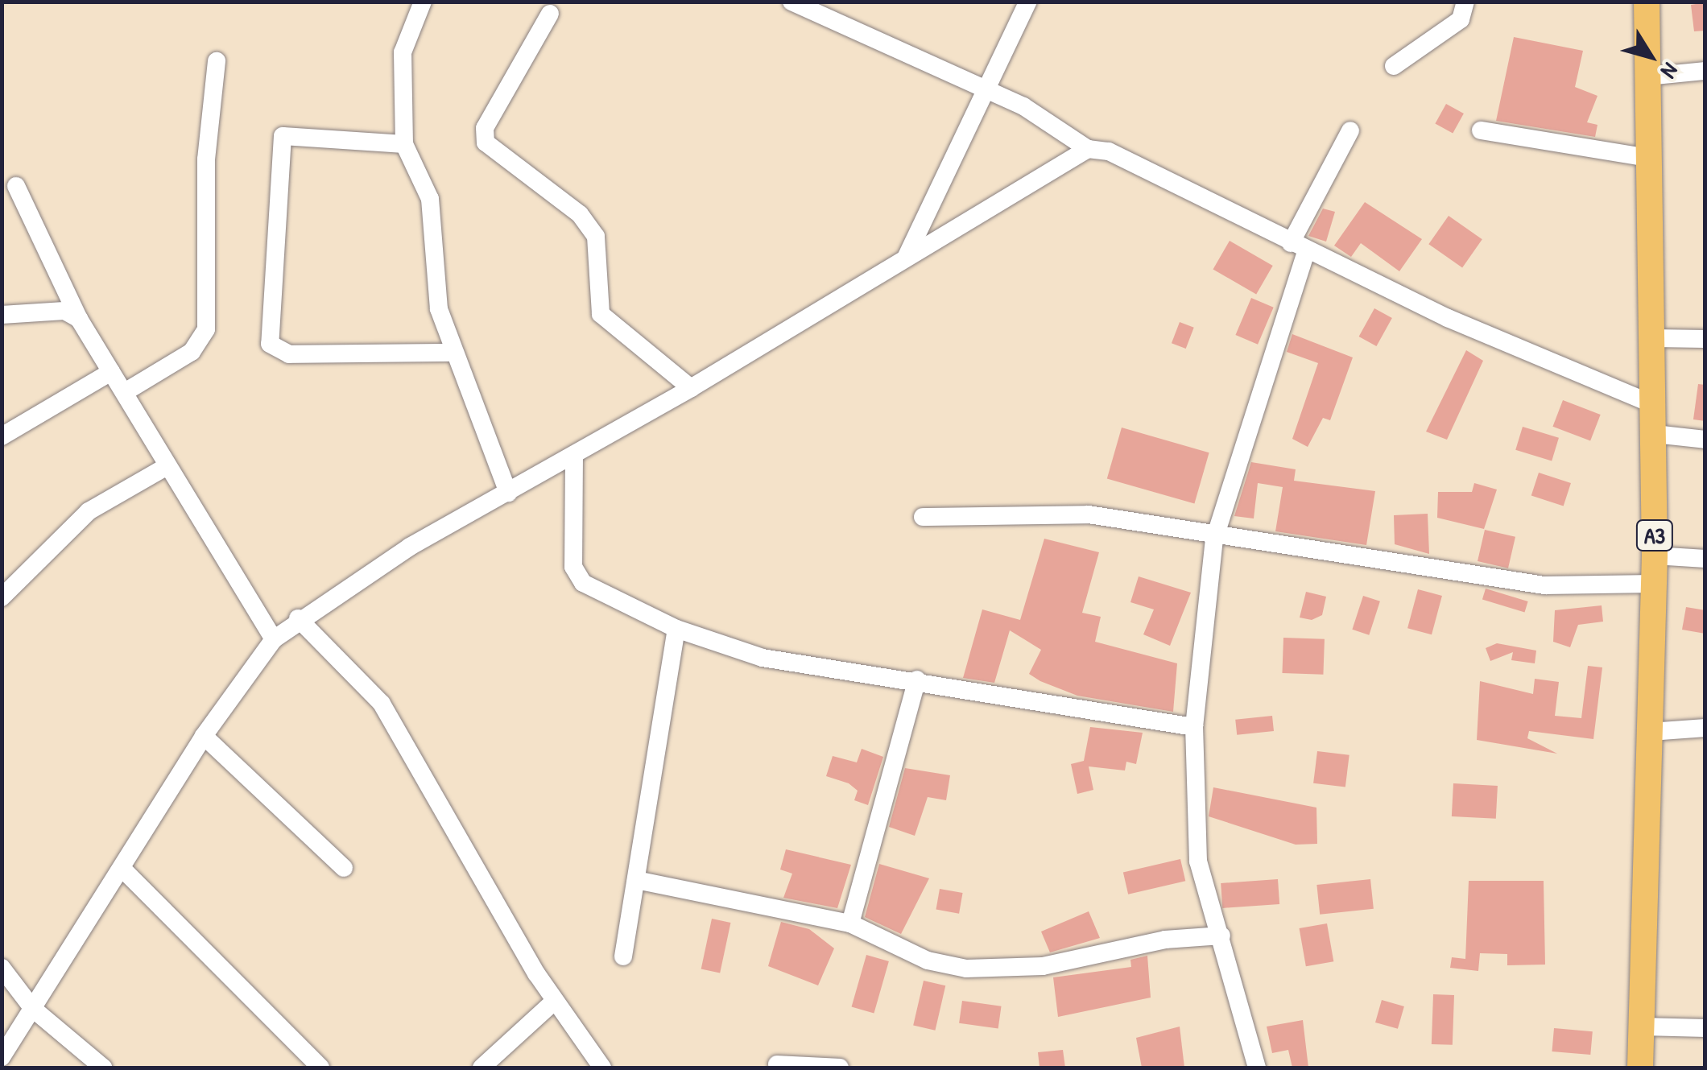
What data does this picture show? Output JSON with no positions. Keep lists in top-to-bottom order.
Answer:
{
  "streets": {
    "highway": ["A3"]
  },
  "north": "bottom right"
}
